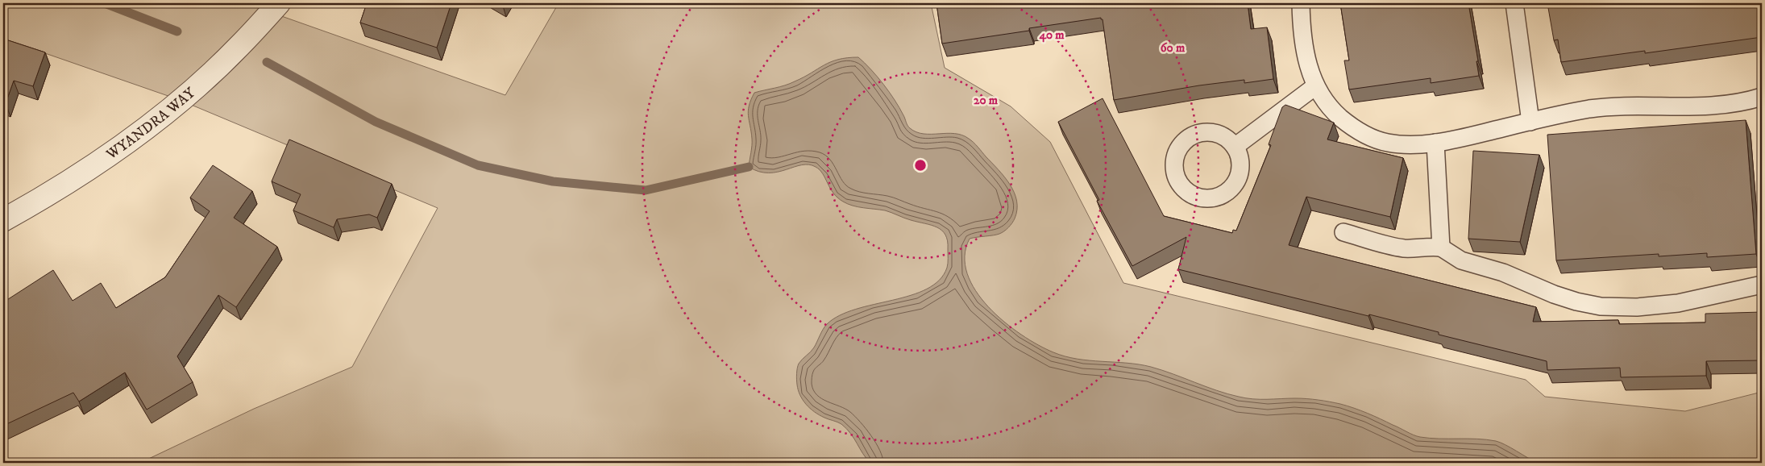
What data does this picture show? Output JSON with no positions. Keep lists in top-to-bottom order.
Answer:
{
  "streets": {
    "street": ["WYANDRA WAY"]
  },
  "rings": ["40 m", "60 m", "20 m"]
}
